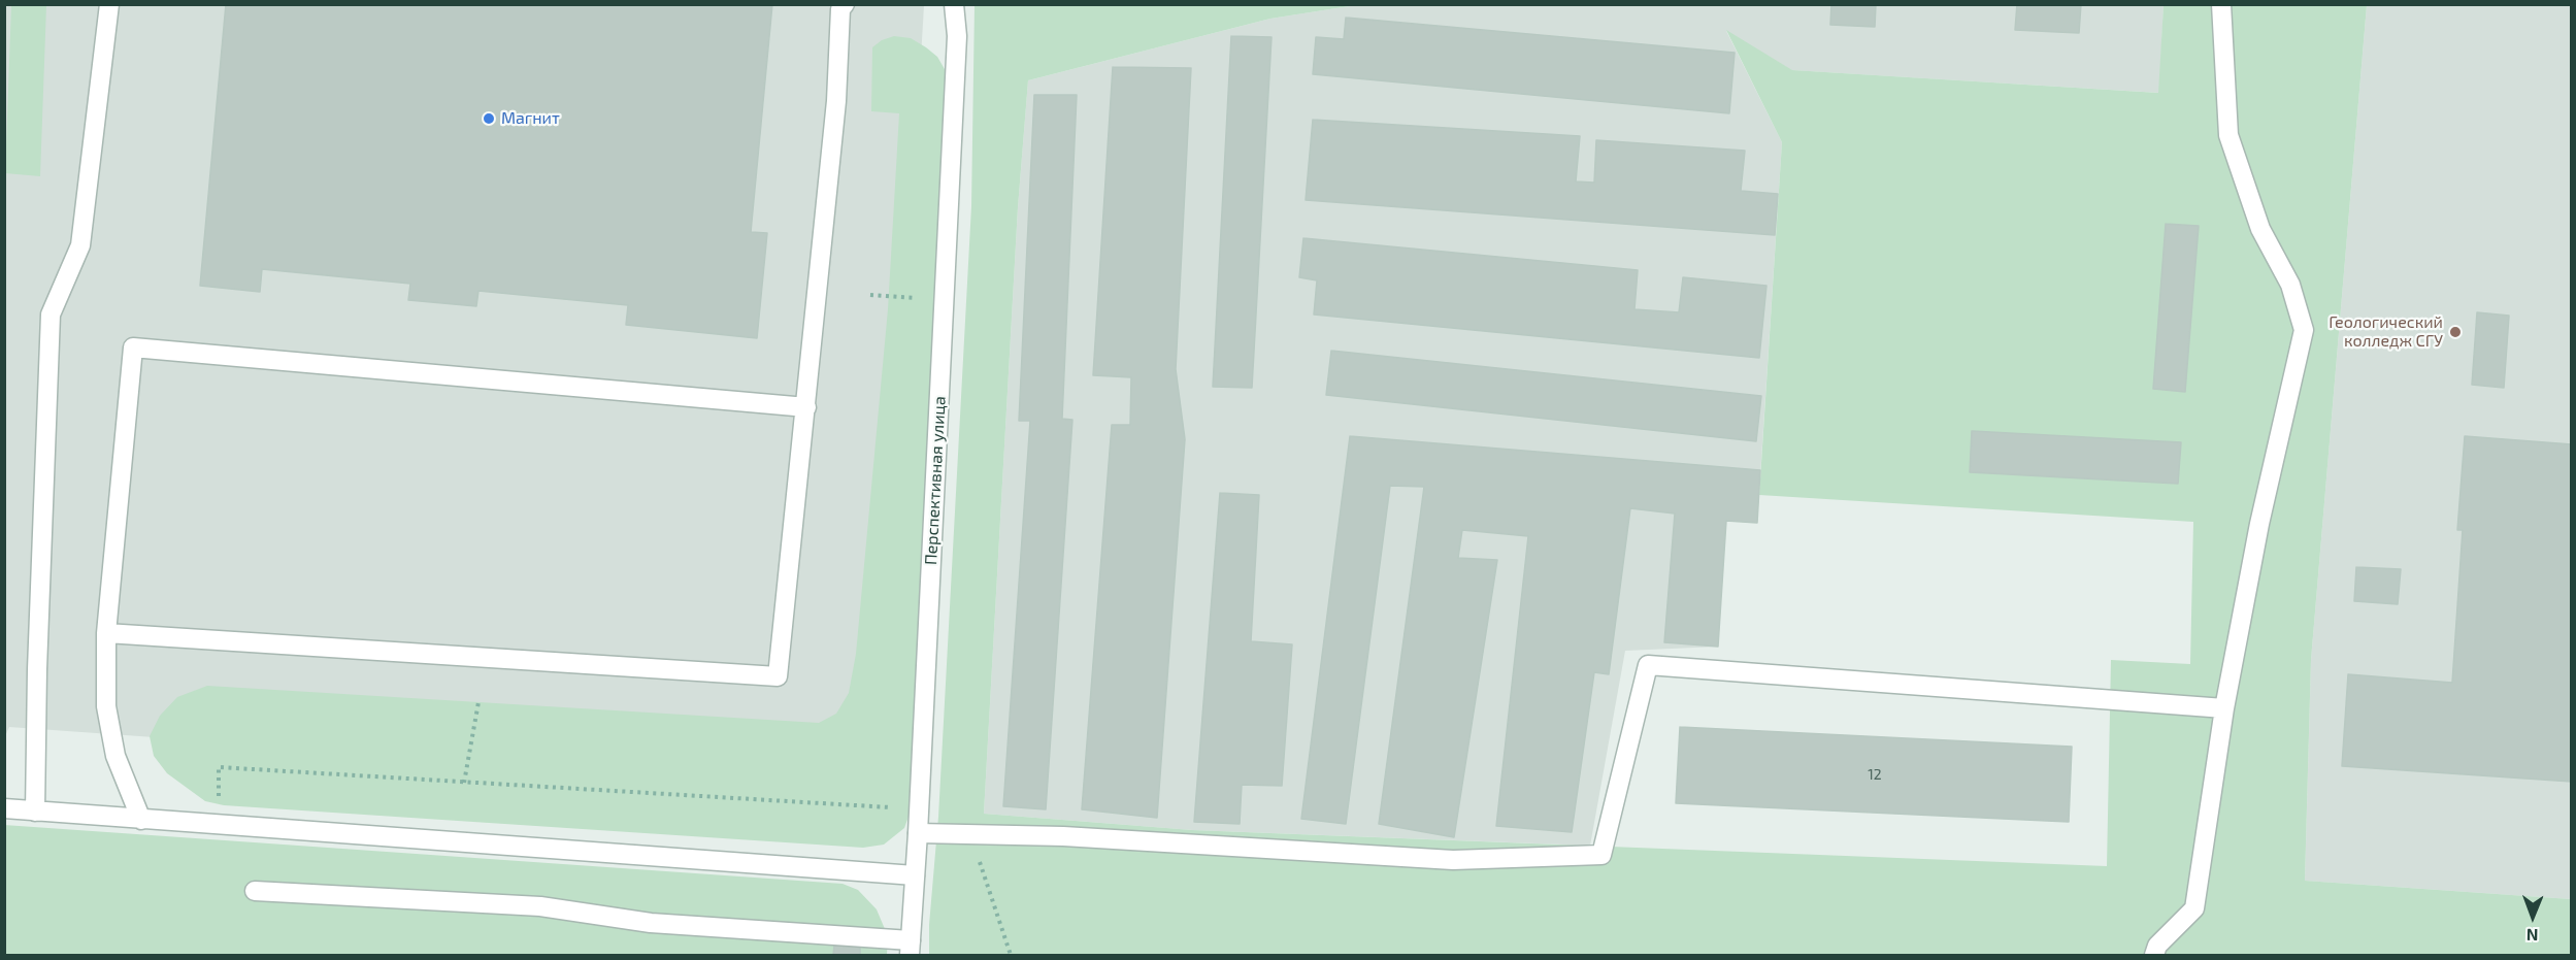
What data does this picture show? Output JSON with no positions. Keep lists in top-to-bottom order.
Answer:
{
  "streets": {
    "street": ["Перспективная улица"]
  },
  "places": ["Магнит", "Геологический колледж СГУ"],
  "house_numbers": ["12"],
  "north": "bottom"
}
